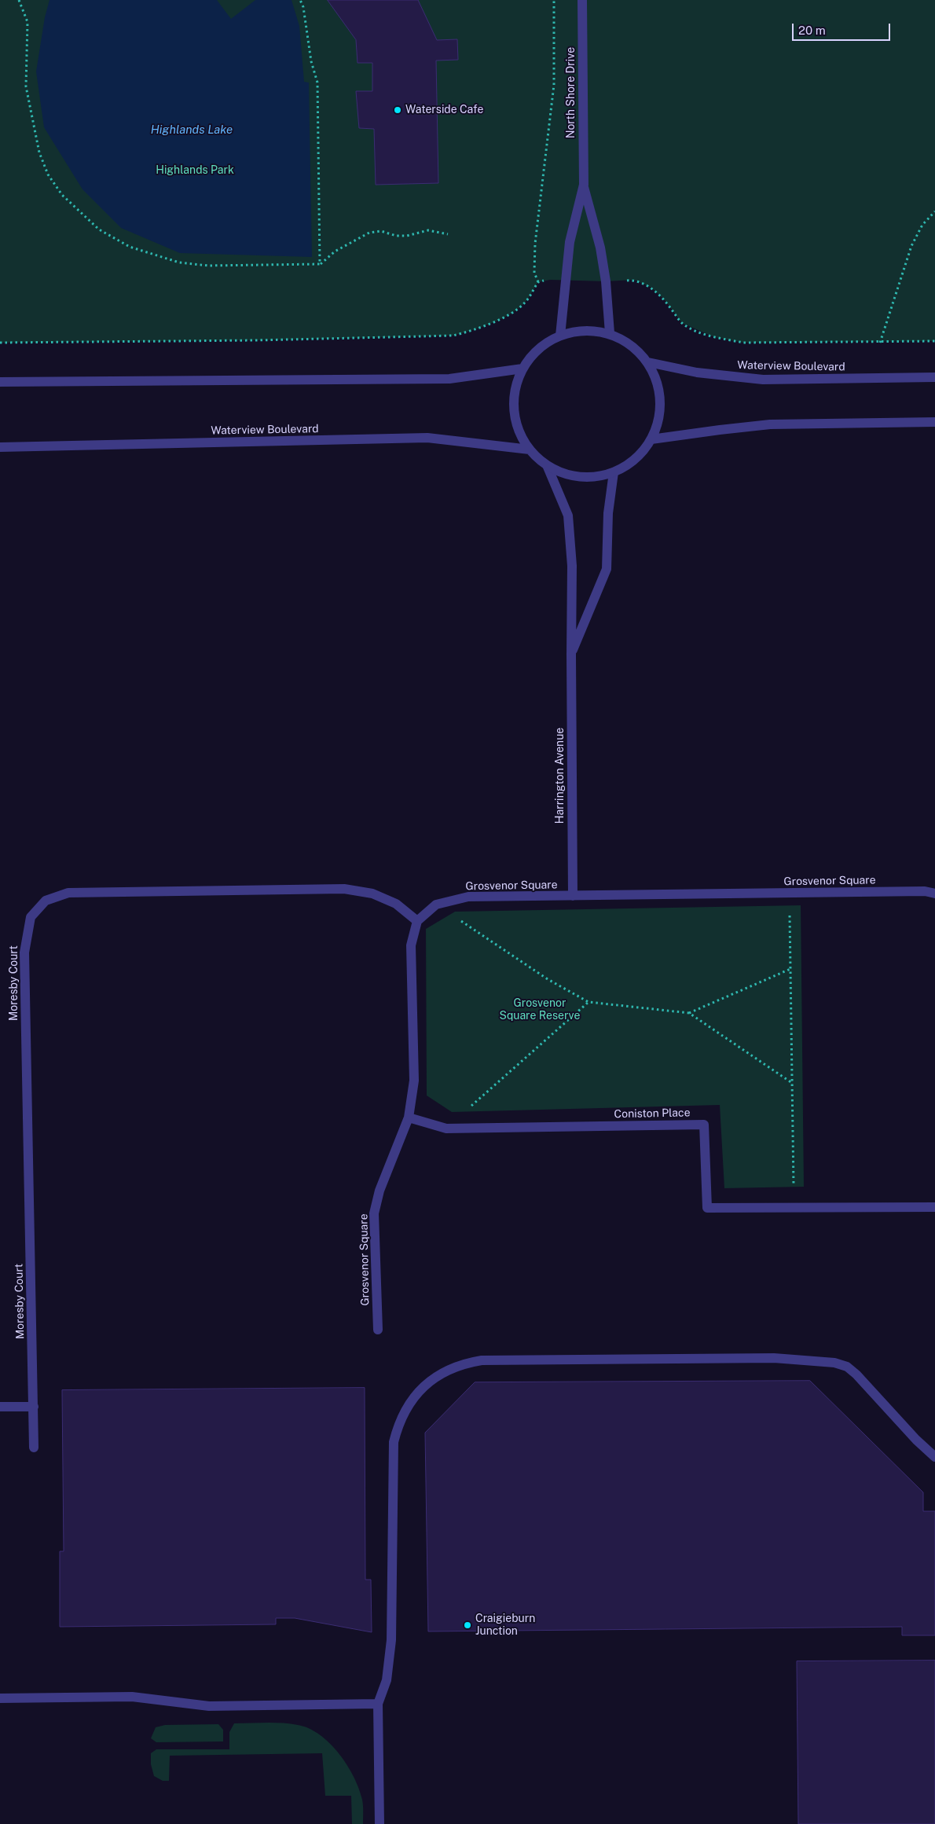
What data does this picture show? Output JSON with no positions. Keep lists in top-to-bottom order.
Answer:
{
  "streets": {
    "street": [
      "North Shore Drive",
      "Waterview Boulevard",
      "Harrington Avenue",
      "Grosvenor Square",
      "Moresby Court",
      "Coniston Place"
    ]
  },
  "crossings": [
    ["Harrington Avenue", "Grosvenor Square"],
    ["Grosvenor Square", "Moresby Court"],
    ["Grosvenor Square", "Coniston Place"]
  ],
  "water": ["Highlands Lake"],
  "parks": ["Highlands Park", "Grosvenor Square Reserve"],
  "places": ["Waterside Cafe", "Craigieburn Junction"],
  "scale_bar": "20 m"
}
